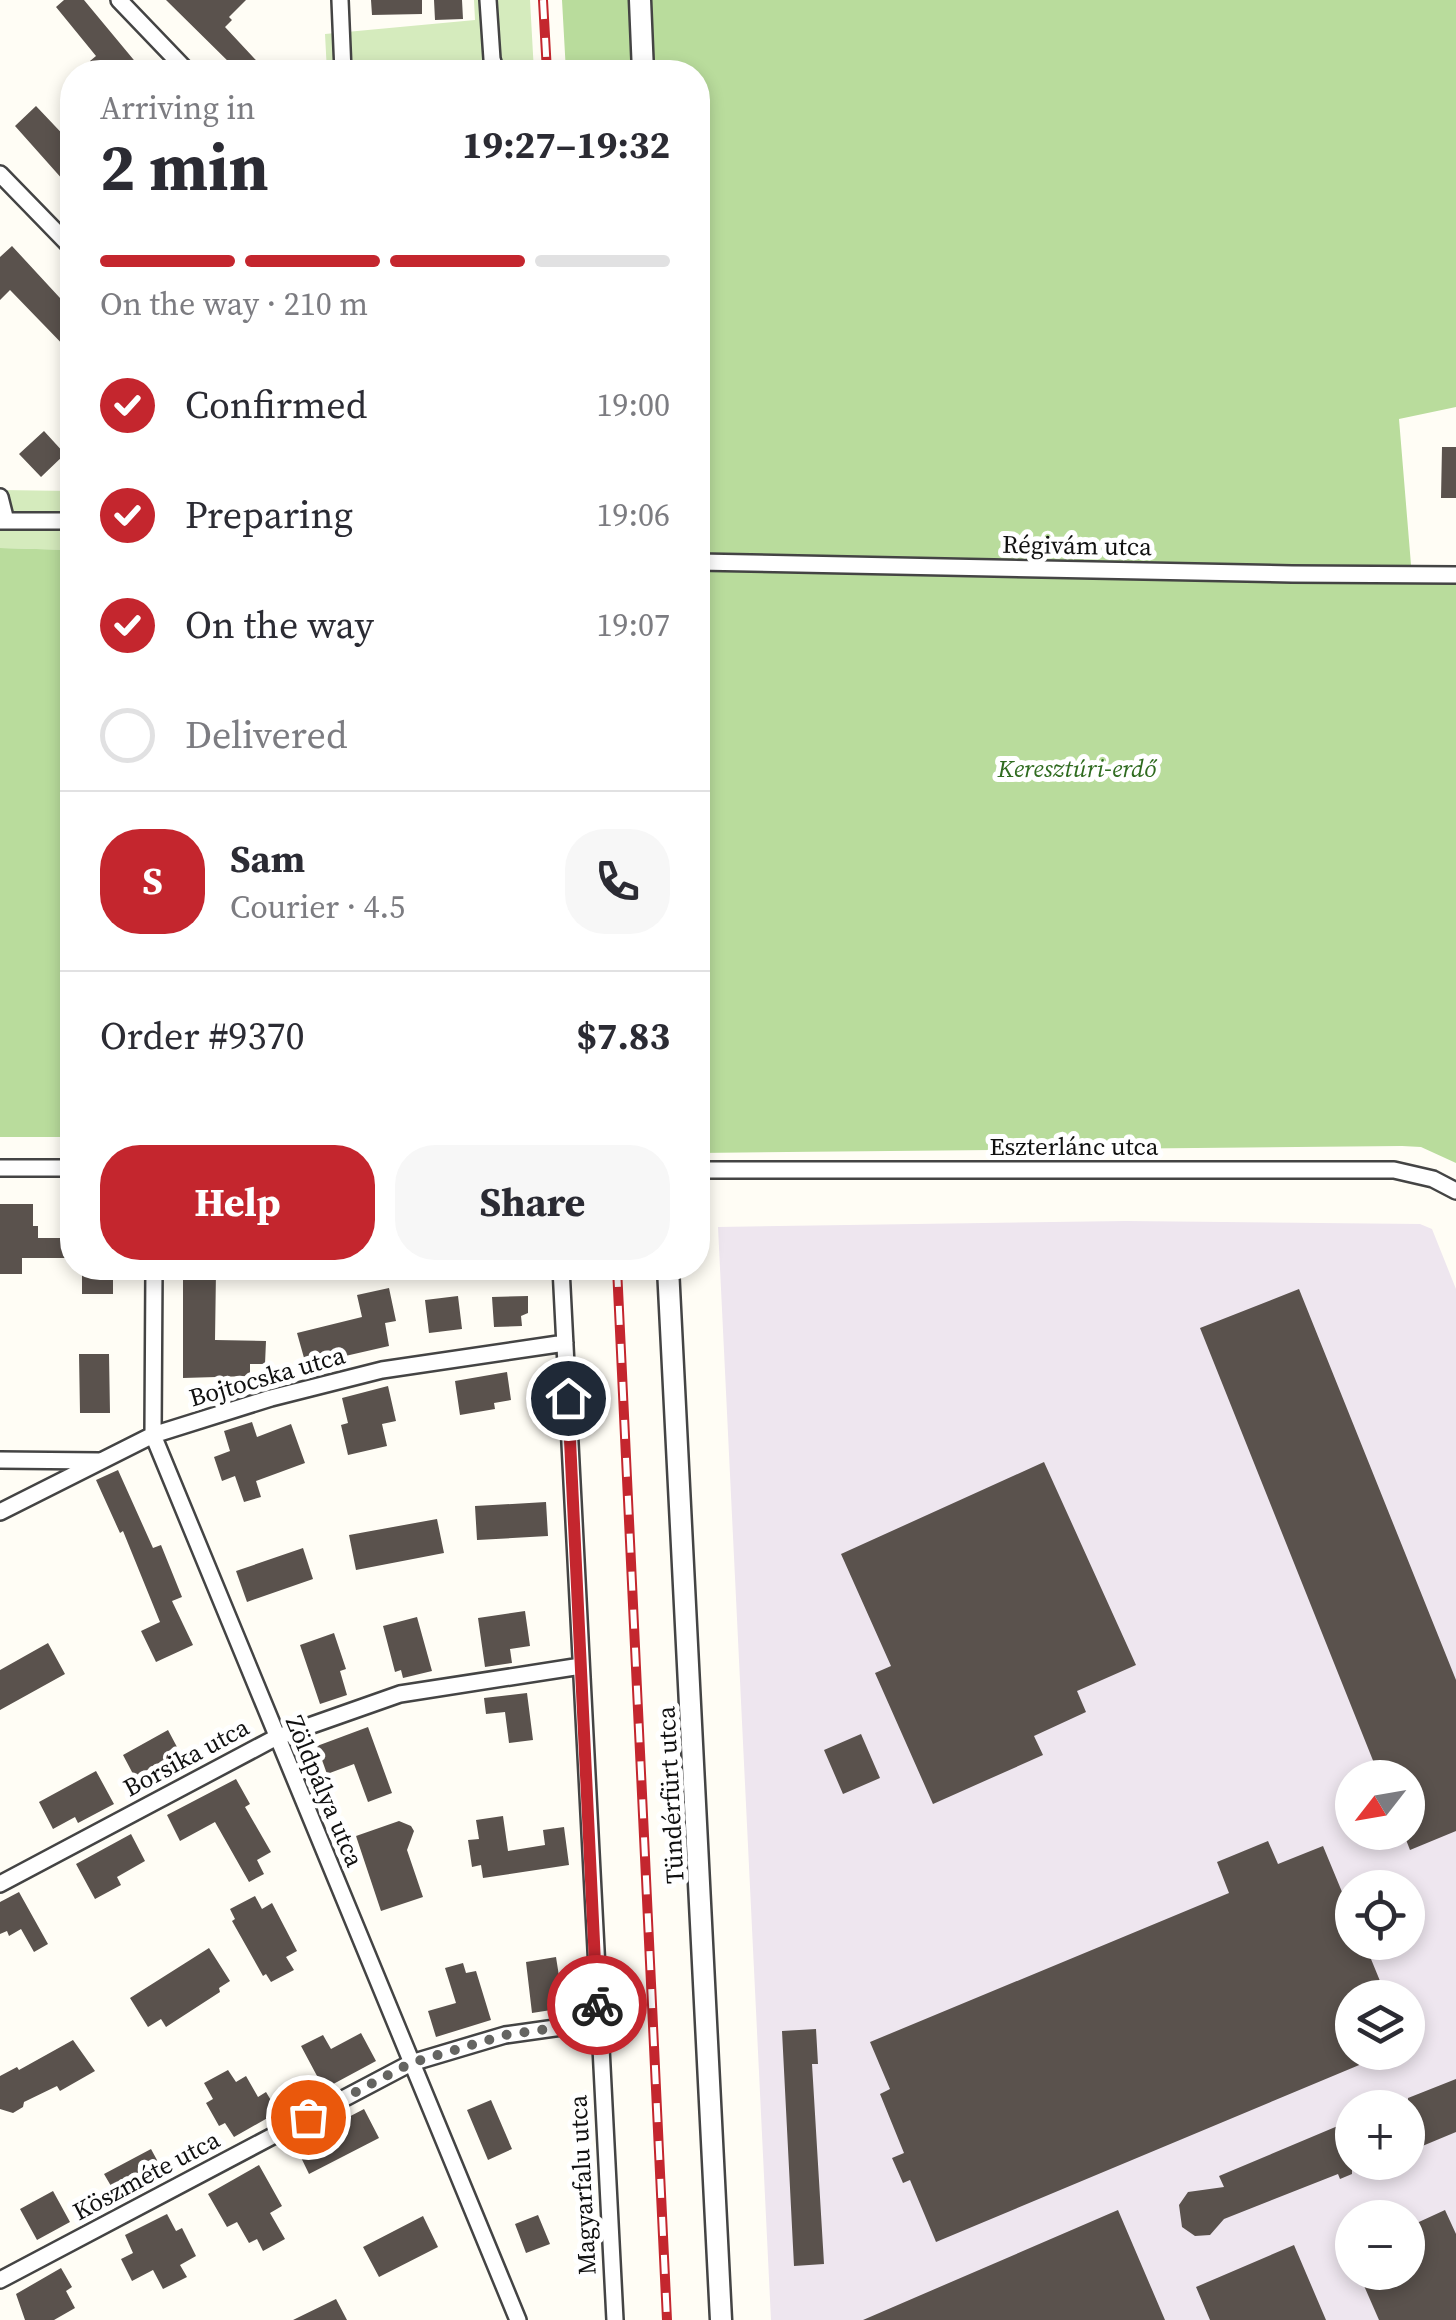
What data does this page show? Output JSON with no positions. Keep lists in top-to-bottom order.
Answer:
{
  "streets": {
    "street": [
      "Régivám utca",
      "Eszterlánc utca",
      "Bojtocska utca",
      "Borsika utca",
      "Zöldpálya utca",
      "Tündérfürt utca",
      "Köszméte utca",
      "Magyarfalu utca"
    ]
  },
  "crossings": [
    ["Bojtocska utca", "Zöldpálya utca"],
    ["Bojtocska utca", "Magyarfalu utca"],
    ["Borsika utca", "Zöldpálya utca"],
    ["Borsika utca", "Magyarfalu utca"],
    ["Zöldpálya utca", "Köszméte utca"],
    ["Köszméte utca", "Magyarfalu utca"]
  ],
  "parks": ["Keresztúri-erdő"],
  "north": "bottom left",
  "page": {
    "heading": ["2 min", "Arriving in", "19:27–19:32"],
    "panel": [
      "Sam",
      "Courier · 4.5",
      "Order #9370",
      "$7.83"
    ],
    "bar": "On the way · 210 m",
    "list": [
      ["Confirmed", "19:00"],
      ["Preparing", "19:06"],
      ["On the way", "19:07"],
      "Delivered"
    ],
    "round": "S",
    "buttons": ["Help", "Share"],
    "map_buttons": ["+", "−"]
  }
}
